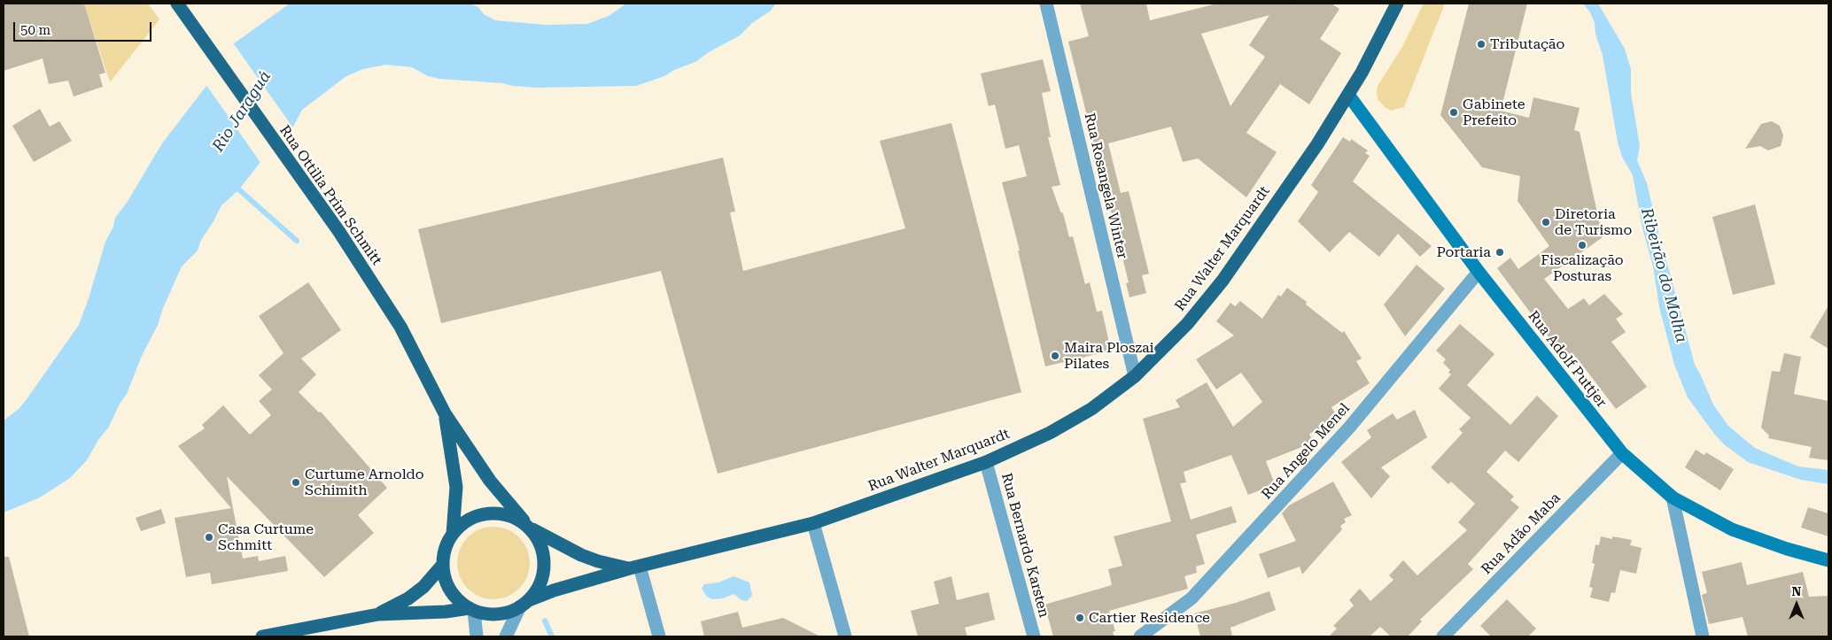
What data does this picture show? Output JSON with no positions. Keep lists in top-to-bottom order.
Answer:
{
  "streets": {
    "main road": ["Rua Ottilia Prim Schmitt", "Rua Walter Marquardt"],
    "street": [
      "Rua Rosangela Winter",
      "Rua Adolf Puttjer",
      "Rua Angelo Menel",
      "Rua Adão Maba",
      "Rua Bernardo Karsten"
    ]
  },
  "crossings": [
    ["Rua Rosangela Winter", "Rua Walter Marquardt"],
    ["Rua Ottilia Prim Schmitt", "Rua Walter Marquardt"],
    ["Rua Walter Marquardt", "Rua Adolf Puttjer"],
    ["Rua Walter Marquardt", "Rua Bernardo Karsten"],
    ["Rua Adolf Puttjer", "Rua Angelo Menel"],
    ["Rua Adolf Puttjer", "Rua Adão Maba"]
  ],
  "water": ["Rio Jaraguá", "Ribeirão do Molha"],
  "places": [
    "Tributação",
    "Gabinete Prefeito",
    "Diretoria de Turismo",
    "Fiscalização Posturas",
    "Portaria",
    "Maira Ploszai Pilates",
    "Curtume Arnoldo Schimith",
    "Casa Curtume Schmitt",
    "Cartier Residence"
  ],
  "scale_bar": "50 m",
  "north": "top"
}
